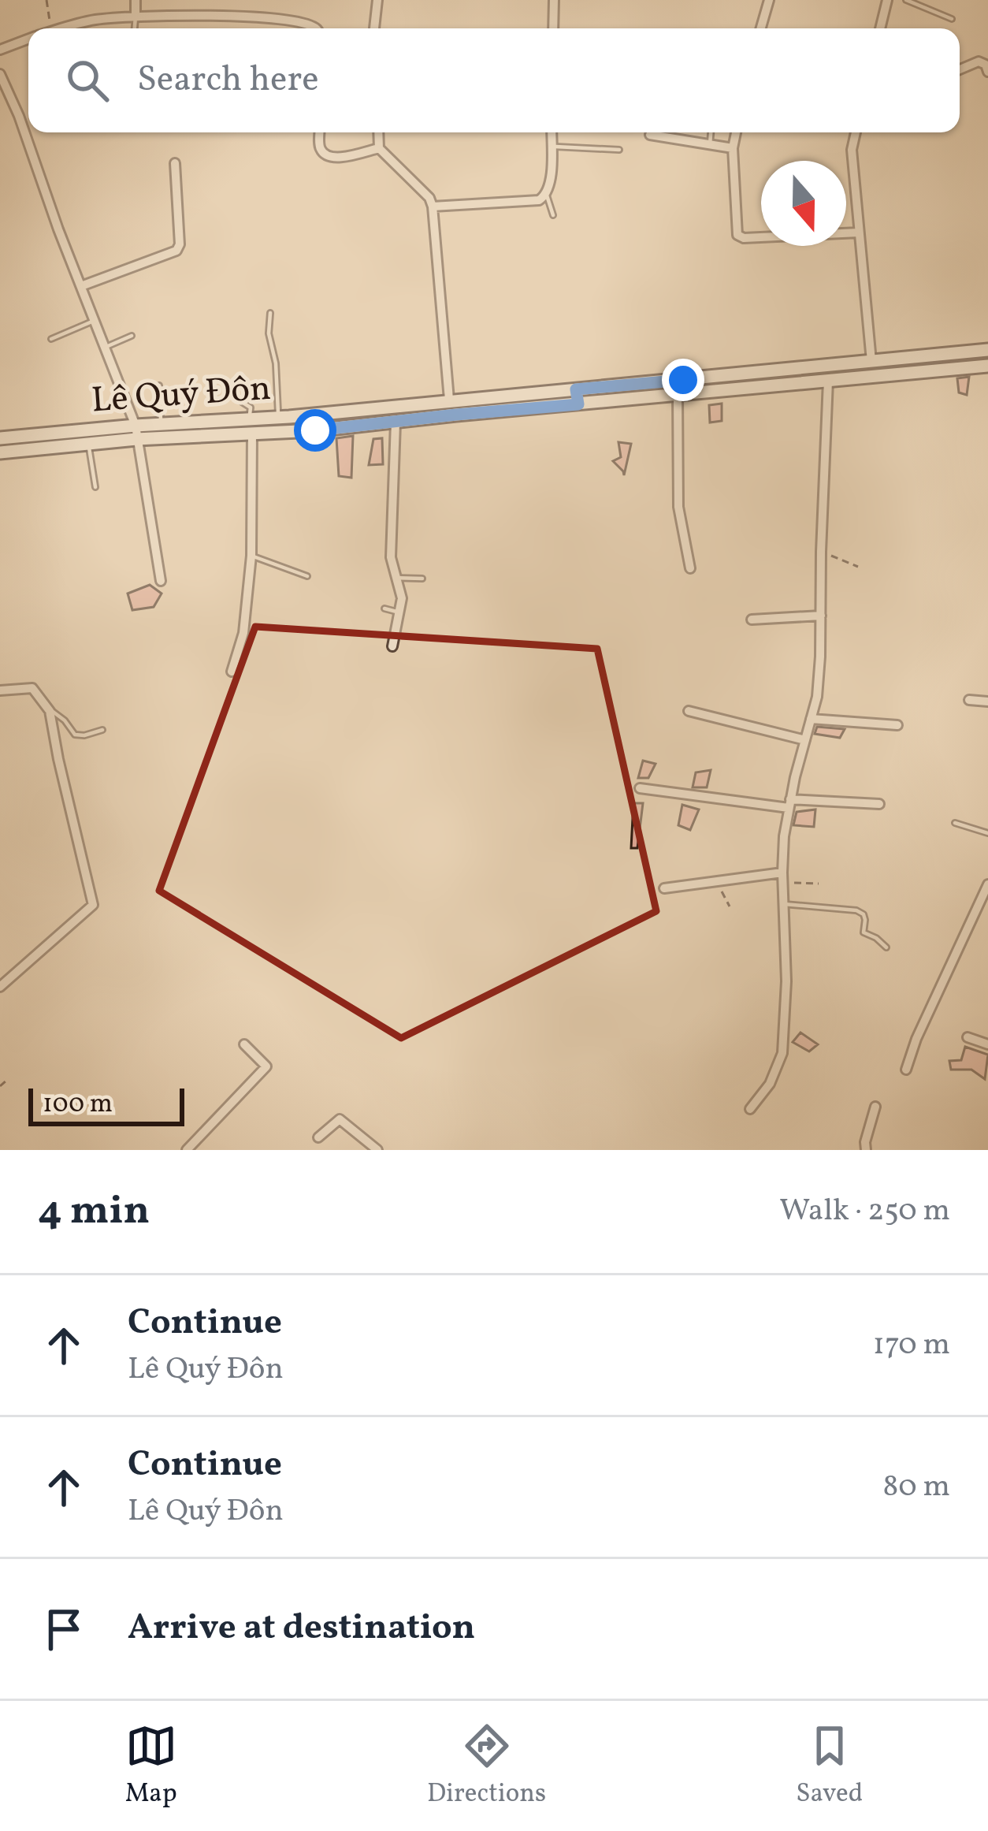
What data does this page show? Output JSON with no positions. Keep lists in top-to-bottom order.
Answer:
{
  "streets": {
    "main road": ["Lê Quý Đôn"]
  },
  "scale_bar": "100 m",
  "north": "bottom",
  "page": {
    "search": "Search here",
    "scale": "100 m",
    "heading": ["4 min", "Walk · 250 m"],
    "list": [
      ["Continue", "Lê Quý Đôn", "170 m"],
      ["Continue", "Lê Quý Đôn", "80 m"],
      "Arrive at destination"
    ],
    "nav": ["Map", "Directions", "Saved"]
  }
}
